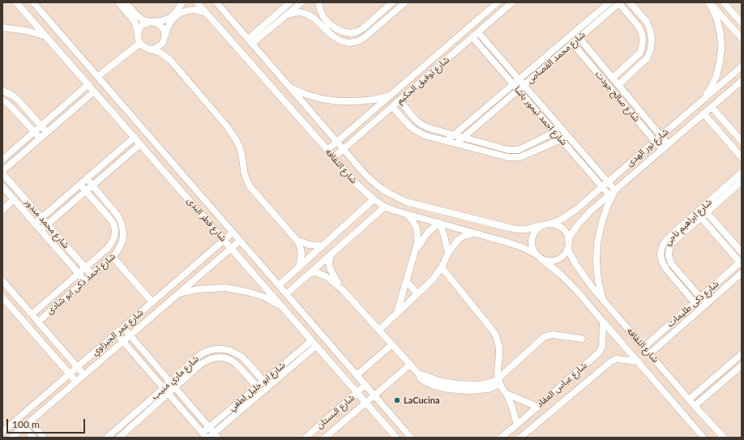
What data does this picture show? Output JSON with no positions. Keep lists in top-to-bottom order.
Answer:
{
  "streets": {
    "street": [
      "شارع محمد القصاص",
      "شارع توفيق الحكيم",
      "شارع صالح جودت",
      "شارع احمد تيمور باشا",
      "شارع نور الهدى",
      "شارع الثقافه",
      "شارع قطر الندى",
      "شارع ابراهيم ناجي",
      "شارع محمد مندور",
      "شارع احمد ذكى ابو شادى",
      "شارع ذكى طليمات",
      "شارع عمر الجيزاوي",
      "شارع ماري منيب",
      "شارع عباس العقاد",
      "شارع ابو خليل لطفي",
      "شارع البستان"
    ]
  },
  "crossings": [
    ["شارع محمد القصاص", "شارع صالح جودت"],
    ["شارع محمد القصاص", "شارع احمد تيمور باشا"],
    ["شارع توفيق الحكيم", "شارع احمد تيمور باشا"],
    ["شارع توفيق الحكيم", "شارع الثقافه"],
    ["شارع صالح جودت", "شارع نور الهدى"],
    ["شارع احمد تيمور باشا", "شارع نور الهدى"],
    ["شارع نور الهدى", "شارع الثقافه"],
    ["شارع الثقافه", "شارع ذكى طليمات"],
    ["شارع الثقافه", "شارع عباس العقاد"],
    ["شارع قطر الندى", "شارع عمر الجيزاوي"],
    ["شارع قطر الندى", "شارع ابو خليل لطفي"],
    ["شارع قطر الندى", "شارع البستان"],
    ["شارع ابراهيم ناجي", "شارع ذكى طليمات"],
    ["شارع محمد مندور", "شارع احمد ذكى ابو شادى"],
    ["شارع ماري منيب", "شارع ابو خليل لطفي"]
  ],
  "places": ["LaCucina"],
  "scale_bar": "100 m"
}
